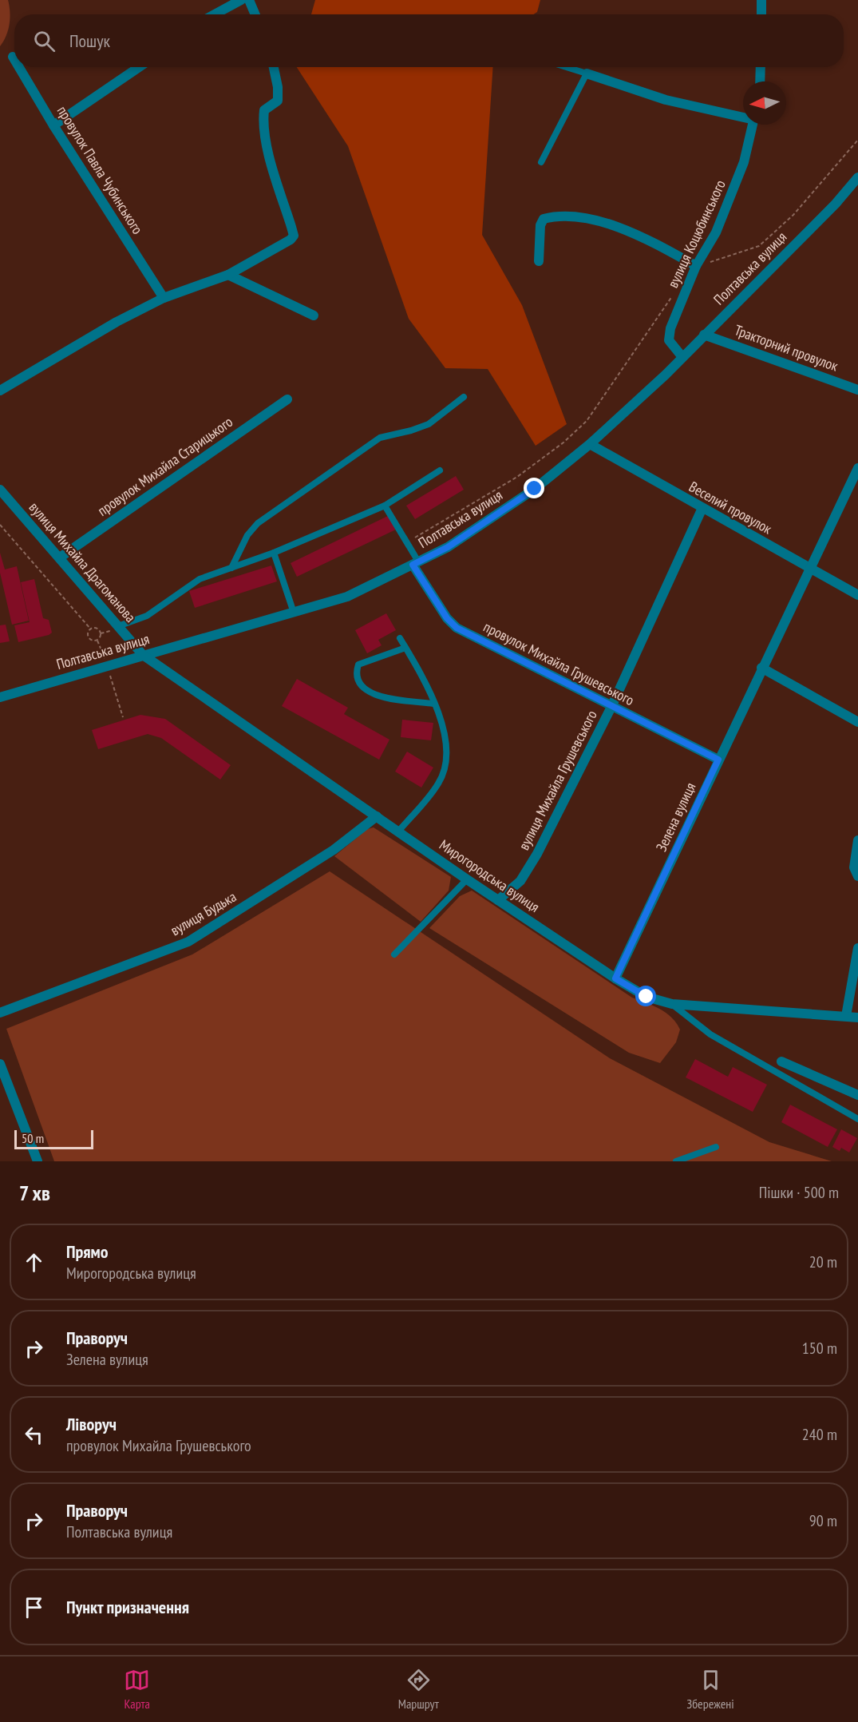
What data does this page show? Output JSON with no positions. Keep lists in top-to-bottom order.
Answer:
{
  "streets": {
    "street": [
      "провулок Павла Чубинського",
      "вулиця Коцюбинського",
      "Полтавська вулиця",
      "Тракторний провулок",
      "провулок Михайла Старицького",
      "Веселий провулок",
      "вулиця Михайла Драгоманова",
      "провулок Михайла Грушевського",
      "вулиця Михайла Грушевського",
      "Зелена вулиця",
      "Мирогородська вулиця",
      "вулиця Будька"
    ]
  },
  "crossings": [
    ["вулиця Коцюбинського", "Полтавська вулиця"],
    ["Полтавська вулиця", "Тракторний провулок"],
    ["Полтавська вулиця", "Веселий провулок"],
    ["Полтавська вулиця", "вулиця Михайла Драгоманова"],
    ["Полтавська вулиця", "провулок Михайла Грушевського"],
    ["Полтавська вулиця", "Мирогородська вулиця"],
    ["провулок Михайла Старицького", "вулиця Михайла Драгоманова"],
    ["Веселий провулок", "вулиця Михайла Грушевського"],
    ["Веселий провулок", "Зелена вулиця"],
    ["вулиця Михайла Драгоманова", "Мирогородська вулиця"],
    ["провулок Михайла Грушевського", "вулиця Михайла Грушевського"],
    ["провулок Михайла Грушевського", "Зелена вулиця"],
    ["вулиця Михайла Грушевського", "Мирогородська вулиця"],
    ["Зелена вулиця", "Мирогородська вулиця"],
    ["Мирогородська вулиця", "вулиця Будька"]
  ],
  "scale_bar": "50 m",
  "north": "left",
  "page": {
    "search": "Пошук",
    "scale": "50 m",
    "heading": ["7 хв", "Пішки · 500 m"],
    "list": [
      ["Прямо", "Мирогородська вулиця", "20 m"],
      ["Праворуч", "Зелена вулиця", "150 m"],
      ["Ліворуч", "провулок Михайла Грушевського", "240 m"],
      ["Праворуч", "Полтавська вулиця", "90 m"],
      "Пункт призначення"
    ],
    "nav": ["Карта", "Маршрут", "Збережені"]
  }
}
